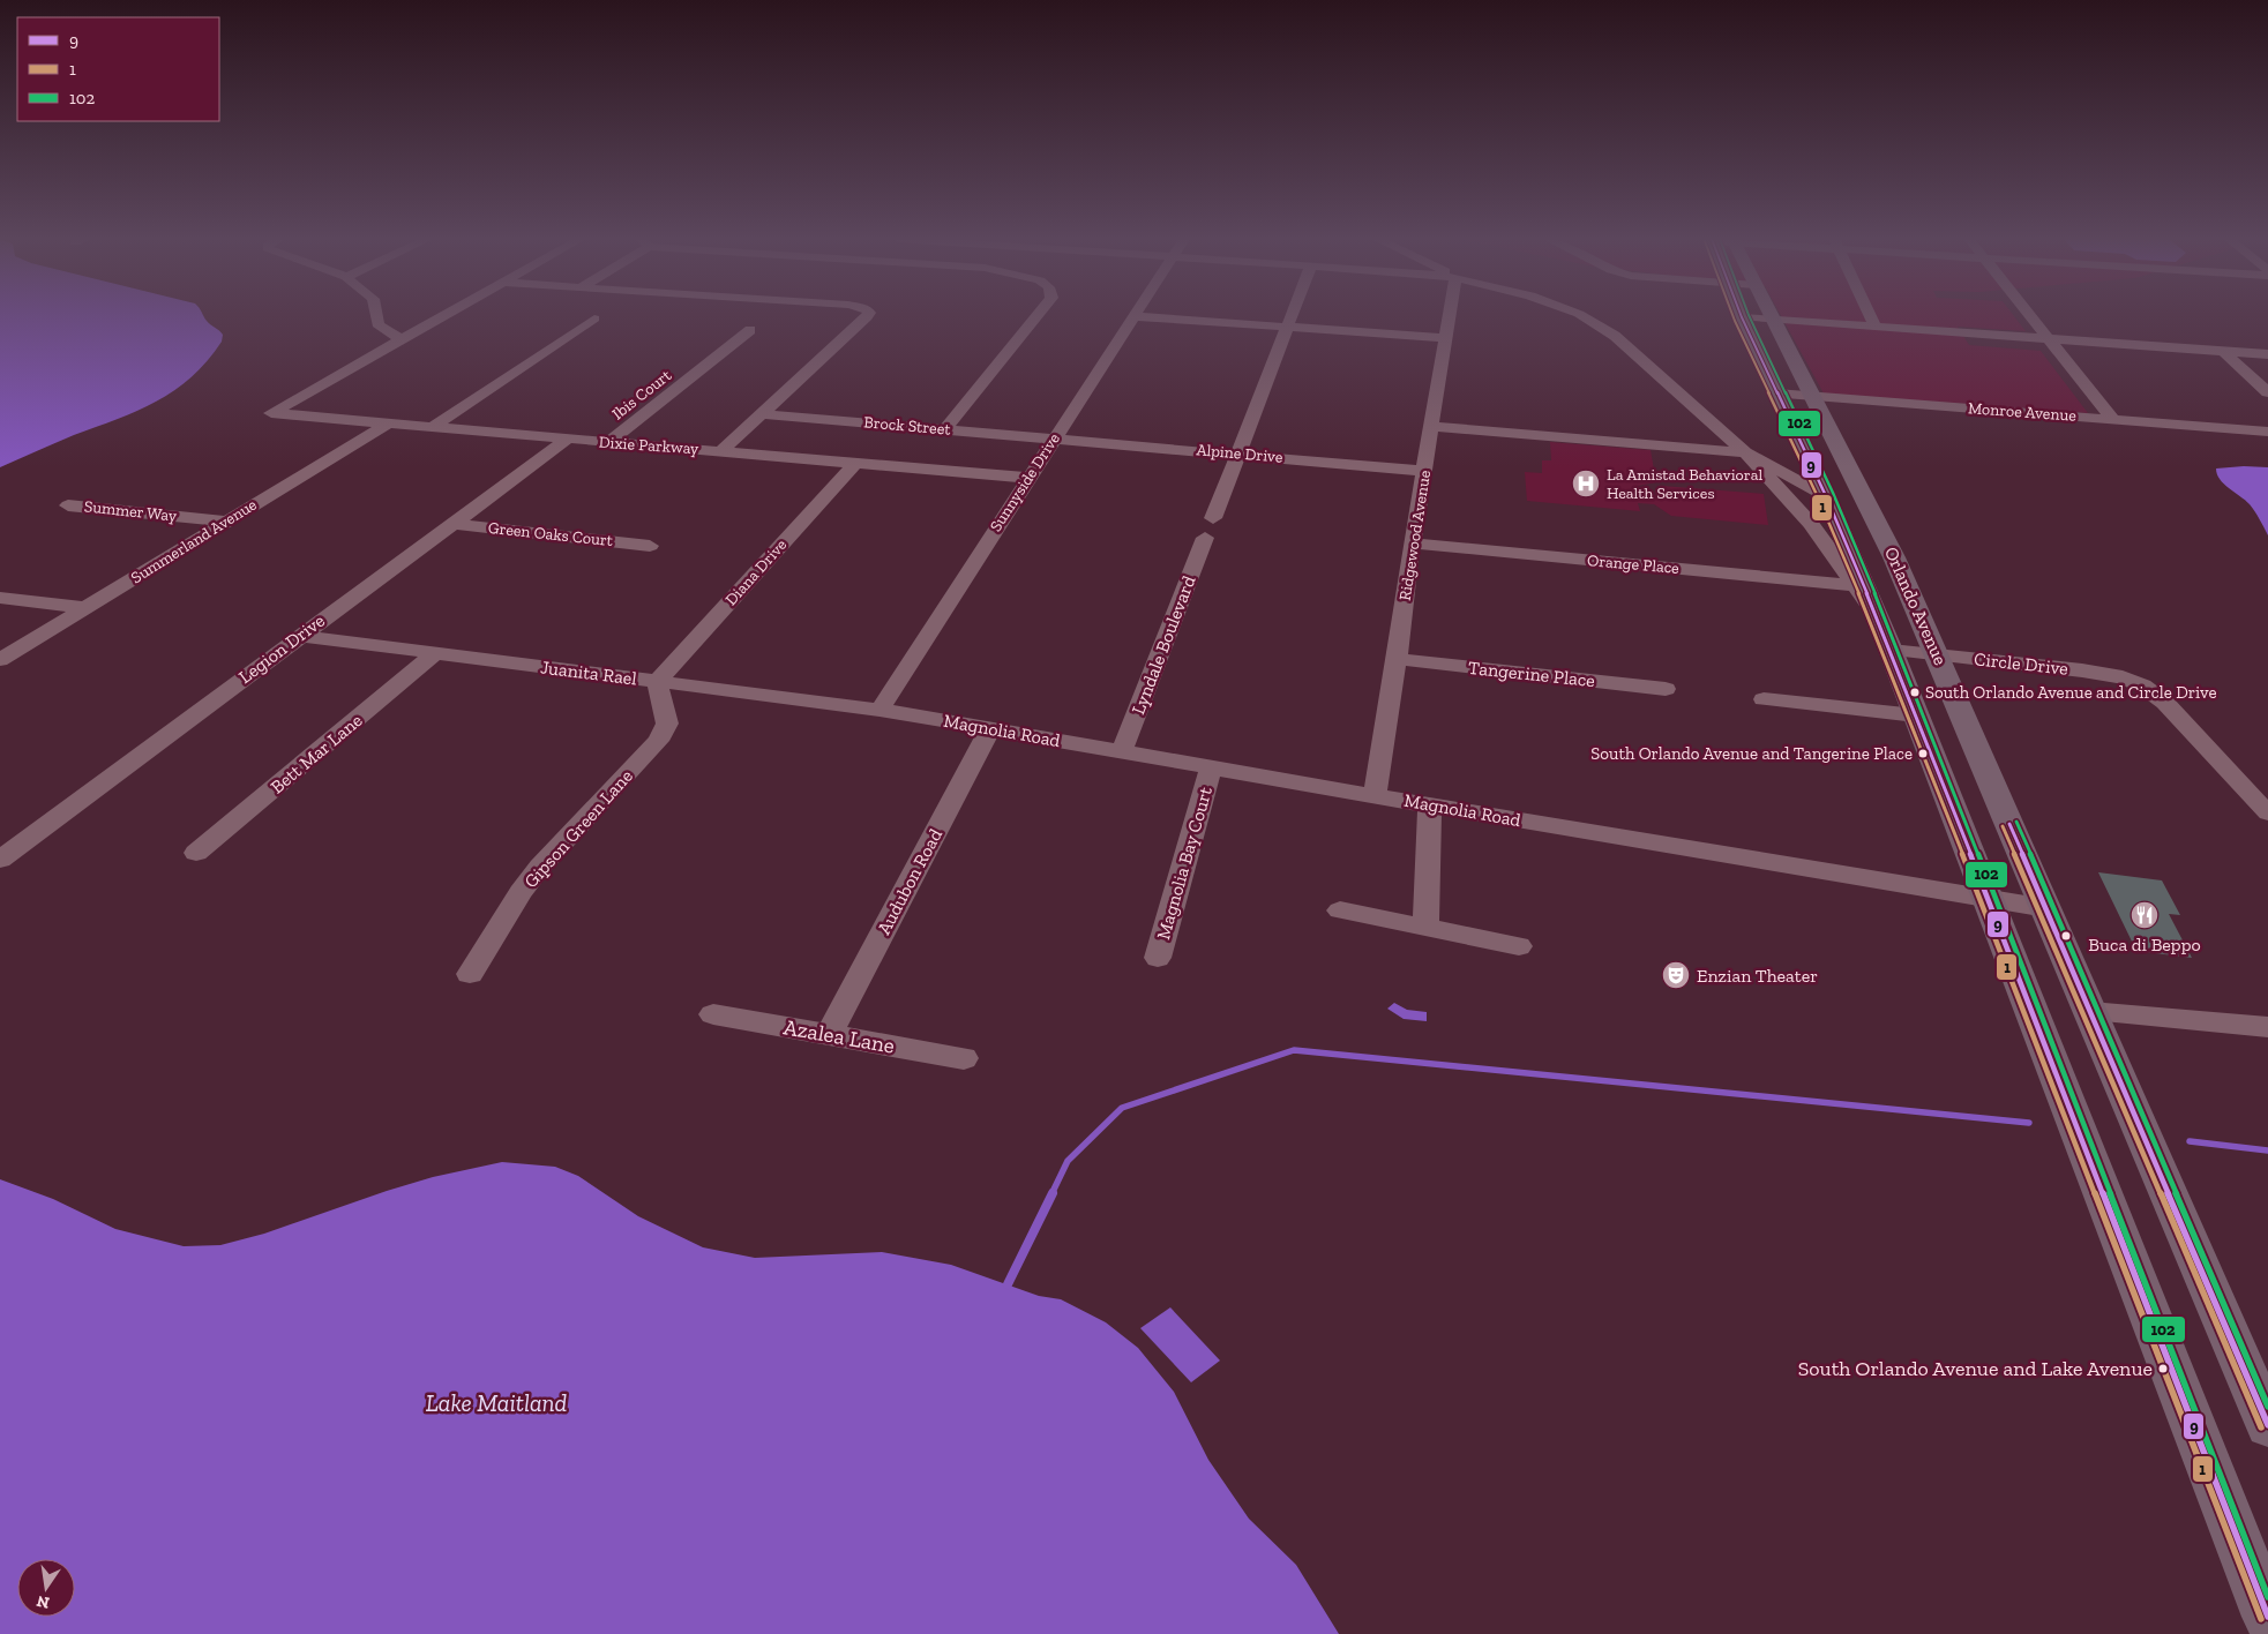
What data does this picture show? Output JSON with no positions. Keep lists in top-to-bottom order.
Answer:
{
  "streets": {
    "main road": ["Orlando Avenue"],
    "street": [
      "Ibis Court",
      "Monroe Avenue",
      "Brock Street",
      "Dixie Parkway",
      "Alpine Drive",
      "Sunnyside Drive",
      "Summer Way",
      "Green Oaks Court",
      "Ridgewood Avenue",
      "Summerland Avenue",
      "Orange Place",
      "Diana Drive",
      "Lyndale Boulevard",
      "Legion Drive",
      "Circle Drive",
      "Juanita Rael",
      "Tangerine Place",
      "Magnolia Road",
      "Bett Mar Lane",
      "Gipson Green Lane",
      "Magnolia Bay Court",
      "Audubon Road",
      "Azalea Lane"
    ]
  },
  "crossings": [
    ["Ibis Court", "Dixie Parkway"],
    ["Monroe Avenue", "Orlando Avenue"],
    ["Brock Street", "Alpine Drive"],
    ["Brock Street", "Sunnyside Drive"],
    ["Dixie Parkway", "Sunnyside Drive"],
    ["Dixie Parkway", "Summerland Avenue"],
    ["Dixie Parkway", "Diana Drive"],
    ["Dixie Parkway", "Legion Drive"],
    ["Alpine Drive", "Sunnyside Drive"],
    ["Alpine Drive", "Ridgewood Avenue"],
    ["Sunnyside Drive", "Juanita Rael"],
    ["Sunnyside Drive", "Magnolia Road"],
    ["Summer Way", "Summerland Avenue"],
    ["Green Oaks Court", "Legion Drive"],
    ["Ridgewood Avenue", "Orange Place"],
    ["Ridgewood Avenue", "Tangerine Place"],
    ["Ridgewood Avenue", "Magnolia Road"],
    ["Diana Drive", "Juanita Rael"],
    ["Diana Drive", "Gipson Green Lane"],
    ["Orlando Avenue", "Circle Drive"],
    ["Orlando Avenue", "Magnolia Road"],
    ["Lyndale Boulevard", "Magnolia Road"],
    ["Legion Drive", "Juanita Rael"],
    ["Juanita Rael", "Magnolia Road"],
    ["Juanita Rael", "Bett Mar Lane"],
    ["Juanita Rael", "Gipson Green Lane"],
    ["Magnolia Road", "Magnolia Bay Court"],
    ["Magnolia Road", "Audubon Road"],
    ["Audubon Road", "Azalea Lane"]
  ],
  "water": ["Lake Maitland"],
  "places": {
    "hospital": ["La Amistad Behavioral Health Services"],
    "other": ["South Orlando Avenue and Circle Drive", "South Orlando Avenue and Tangerine Place", "South Orlando Avenue and Lake Avenue"],
    "restaurant": ["Buca di Beppo"],
    "theatre": ["Enzian Theater"]
  },
  "lines": ["transit line 9", "transit line 1", "transit line 102"],
  "legend": ["9", "1", "102"],
  "north": "bottom"
}
